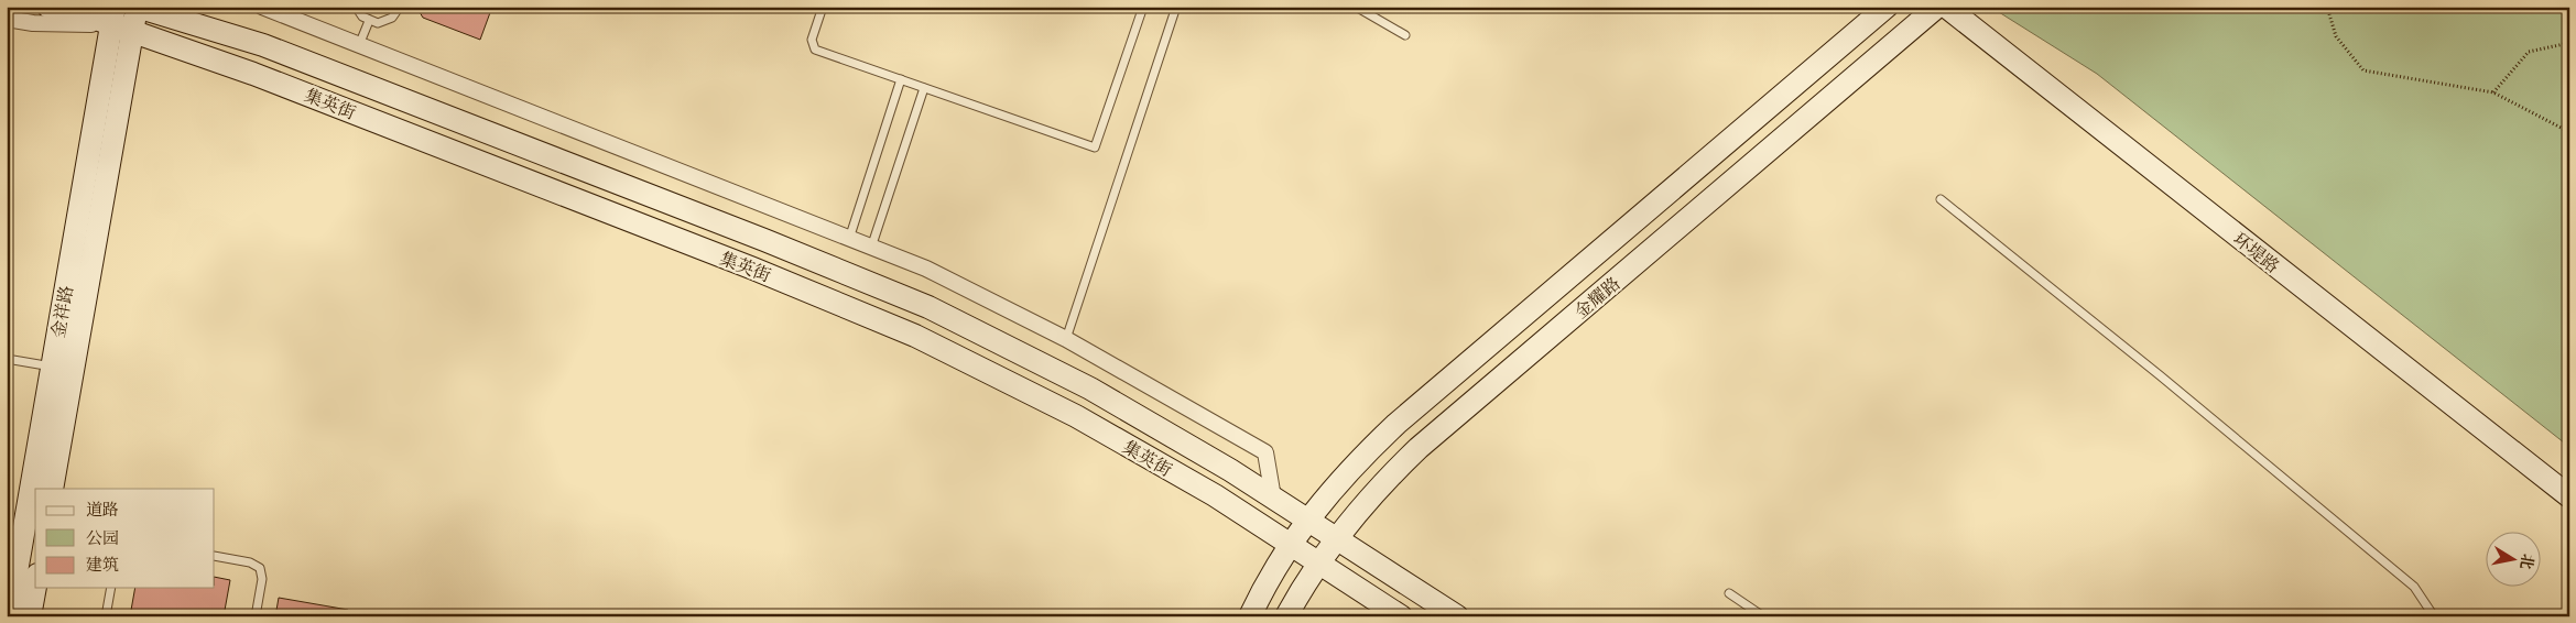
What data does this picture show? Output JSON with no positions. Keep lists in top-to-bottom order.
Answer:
{
  "streets": {
    "street": [
      "集英街",
      "环堤路",
      "金耀路",
      "金祥路"
    ]
  },
  "crossings": [
    ["集英街", "金耀路"],
    ["集英街", "金祥路"]
  ],
  "legend": ["道路", "公园", "建筑"],
  "north": "right"
}
